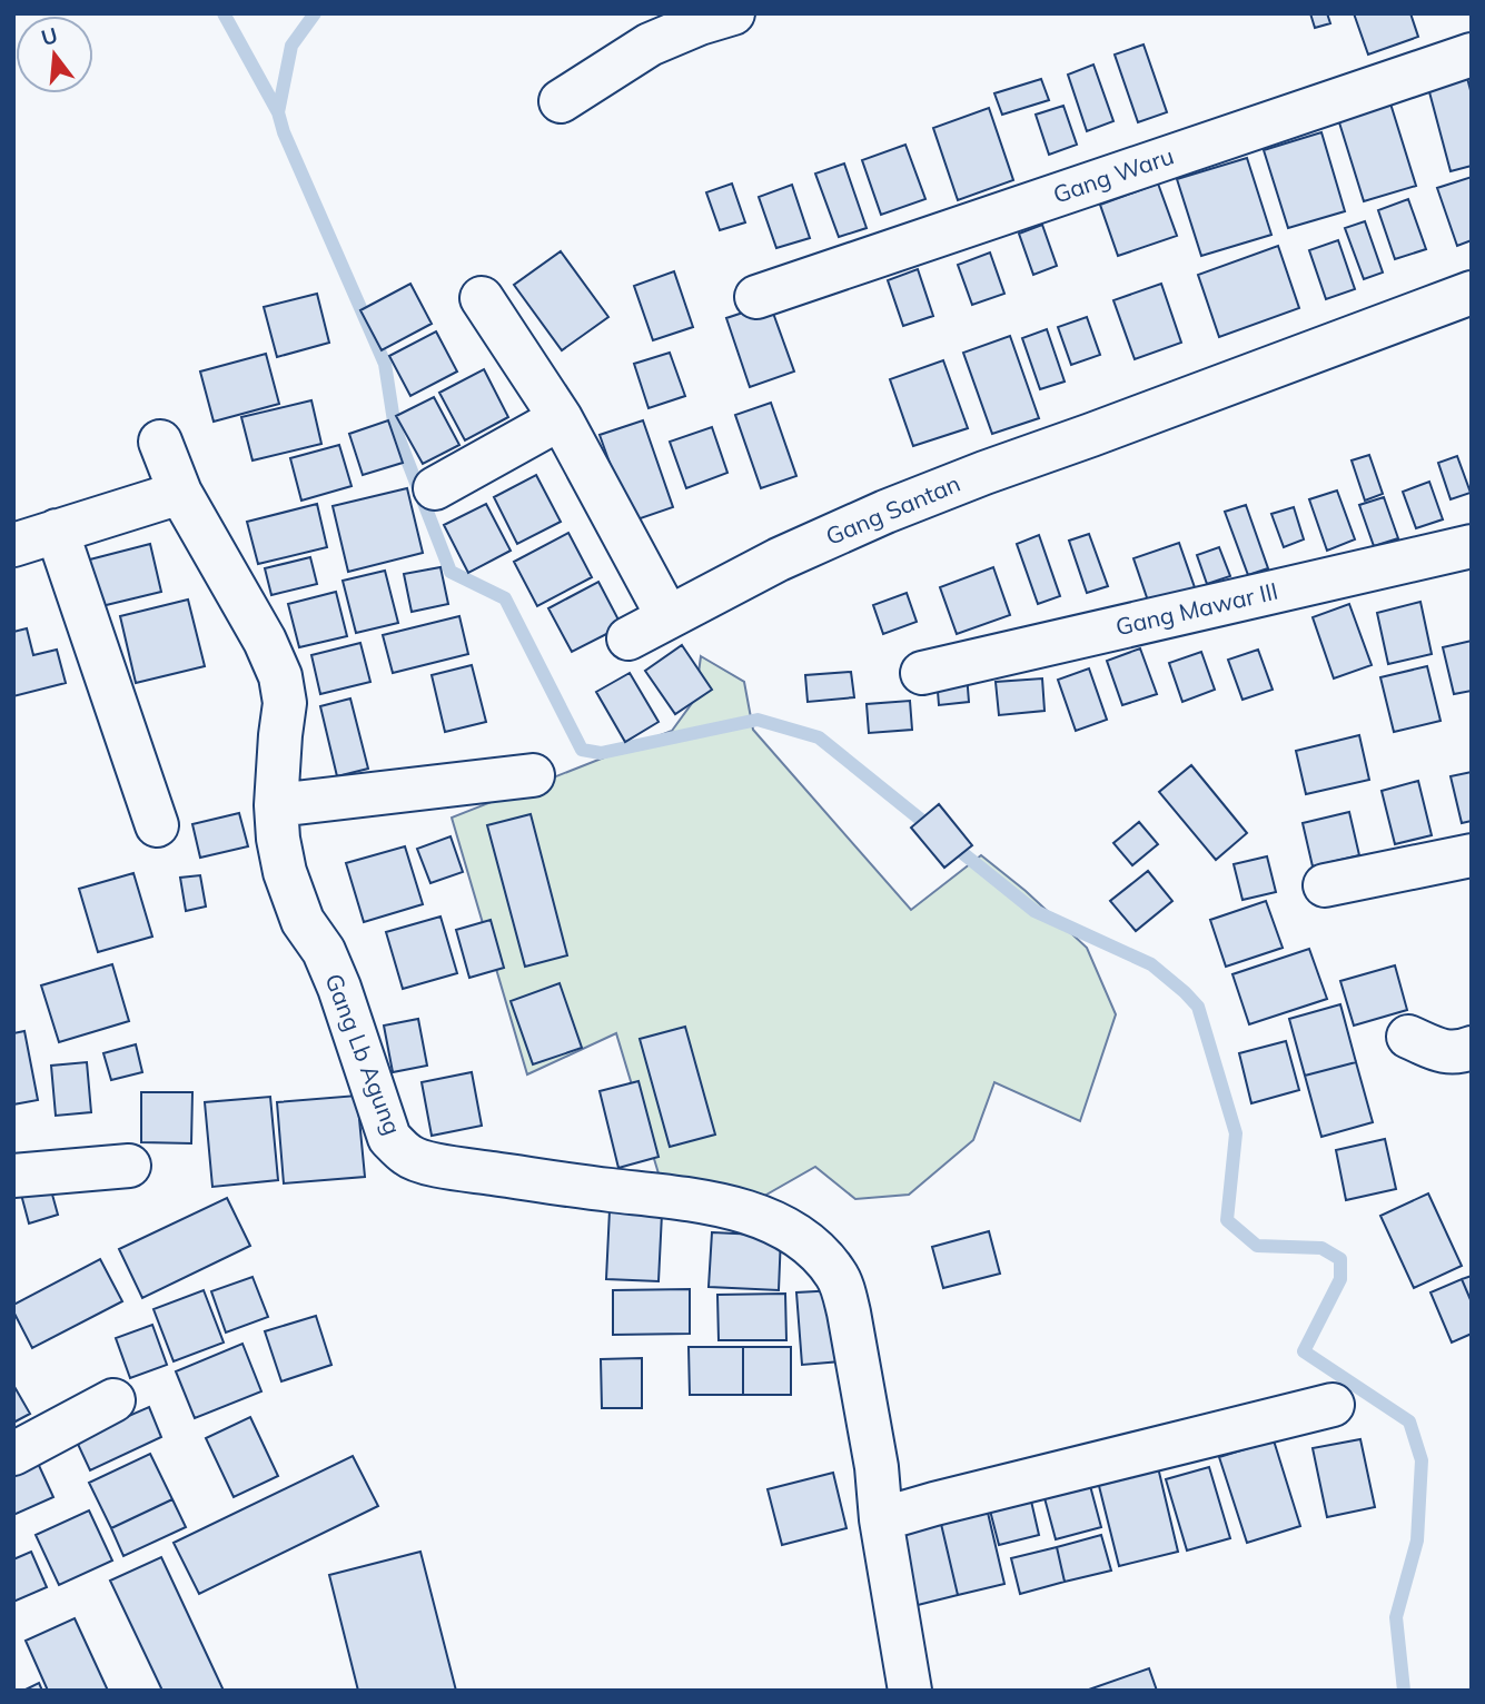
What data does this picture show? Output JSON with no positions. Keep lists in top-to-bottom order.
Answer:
{
  "streets": {
    "street": [
      "Gang Waru",
      "Gang Santan",
      "Gang Mawar III",
      "Gang Lb Agung"
    ]
  },
  "north": "top"
}
